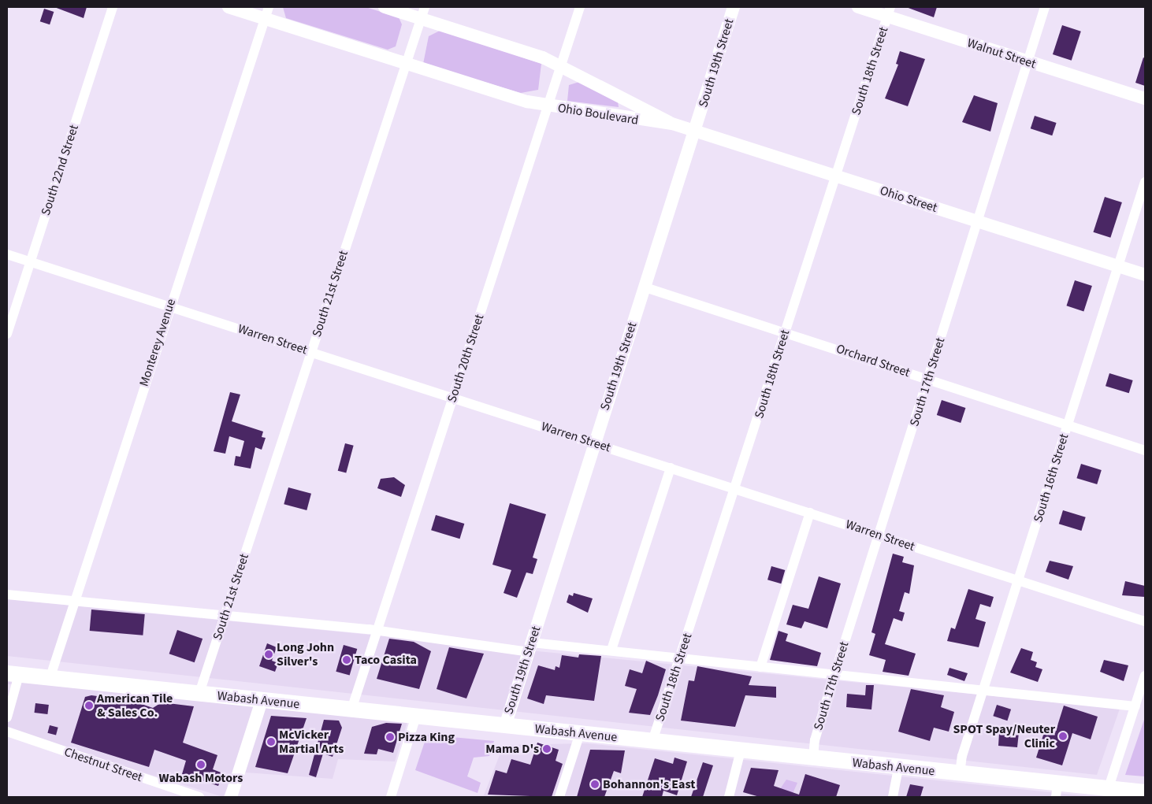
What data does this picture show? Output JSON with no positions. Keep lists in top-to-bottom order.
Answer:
{
  "streets": {
    "main road": ["Wabash Avenue"],
    "street": [
      "Walnut Street",
      "South 19th Street",
      "South 18th Street",
      "Ohio Boulevard",
      "South 22nd Street",
      "Ohio Street",
      "South 21st Street",
      "Warren Street",
      "Monterey Avenue",
      "South 20th Street",
      "Orchard Street",
      "South 17th Street",
      "South 16th Street",
      "Chestnut Street"
    ]
  },
  "crossings": [
    ["Walnut Street", "South 18th Street"],
    ["Walnut Street", "South 17th Street"],
    ["South 19th Street", "Ohio Street"],
    ["South 19th Street", "Warren Street"],
    ["South 19th Street", "Orchard Street"],
    ["South 19th Street", "Wabash Avenue"],
    ["South 18th Street", "Ohio Street"],
    ["South 18th Street", "Warren Street"],
    ["South 18th Street", "Orchard Street"],
    ["South 18th Street", "Wabash Avenue"],
    ["Ohio Boulevard", "Ohio Street"],
    ["Ohio Boulevard", "South 21st Street"],
    ["Ohio Boulevard", "Monterey Avenue"],
    ["Ohio Boulevard", "South 20th Street"],
    ["South 22nd Street", "Warren Street"],
    ["Ohio Street", "South 17th Street"],
    ["Ohio Street", "South 16th Street"],
    ["South 21st Street", "Warren Street"],
    ["South 21st Street", "Wabash Avenue"],
    ["Warren Street", "Monterey Avenue"],
    ["Warren Street", "South 20th Street"],
    ["Warren Street", "South 17th Street"],
    ["Warren Street", "South 16th Street"],
    ["Monterey Avenue", "Wabash Avenue"],
    ["South 20th Street", "Wabash Avenue"],
    ["Orchard Street", "South 17th Street"],
    ["Orchard Street", "South 16th Street"],
    ["South 17th Street", "Wabash Avenue"],
    ["South 16th Street", "Wabash Avenue"]
  ],
  "places": [
    "Long John Silver's",
    "Taco Casita",
    "American Tile & Sales Co.",
    "SPOT Spay/Neuter Clinic",
    "Pizza King",
    "McVicker Martial Arts",
    "Mama D's",
    "Wabash Motors",
    "Bohannon's East"
  ]
}
